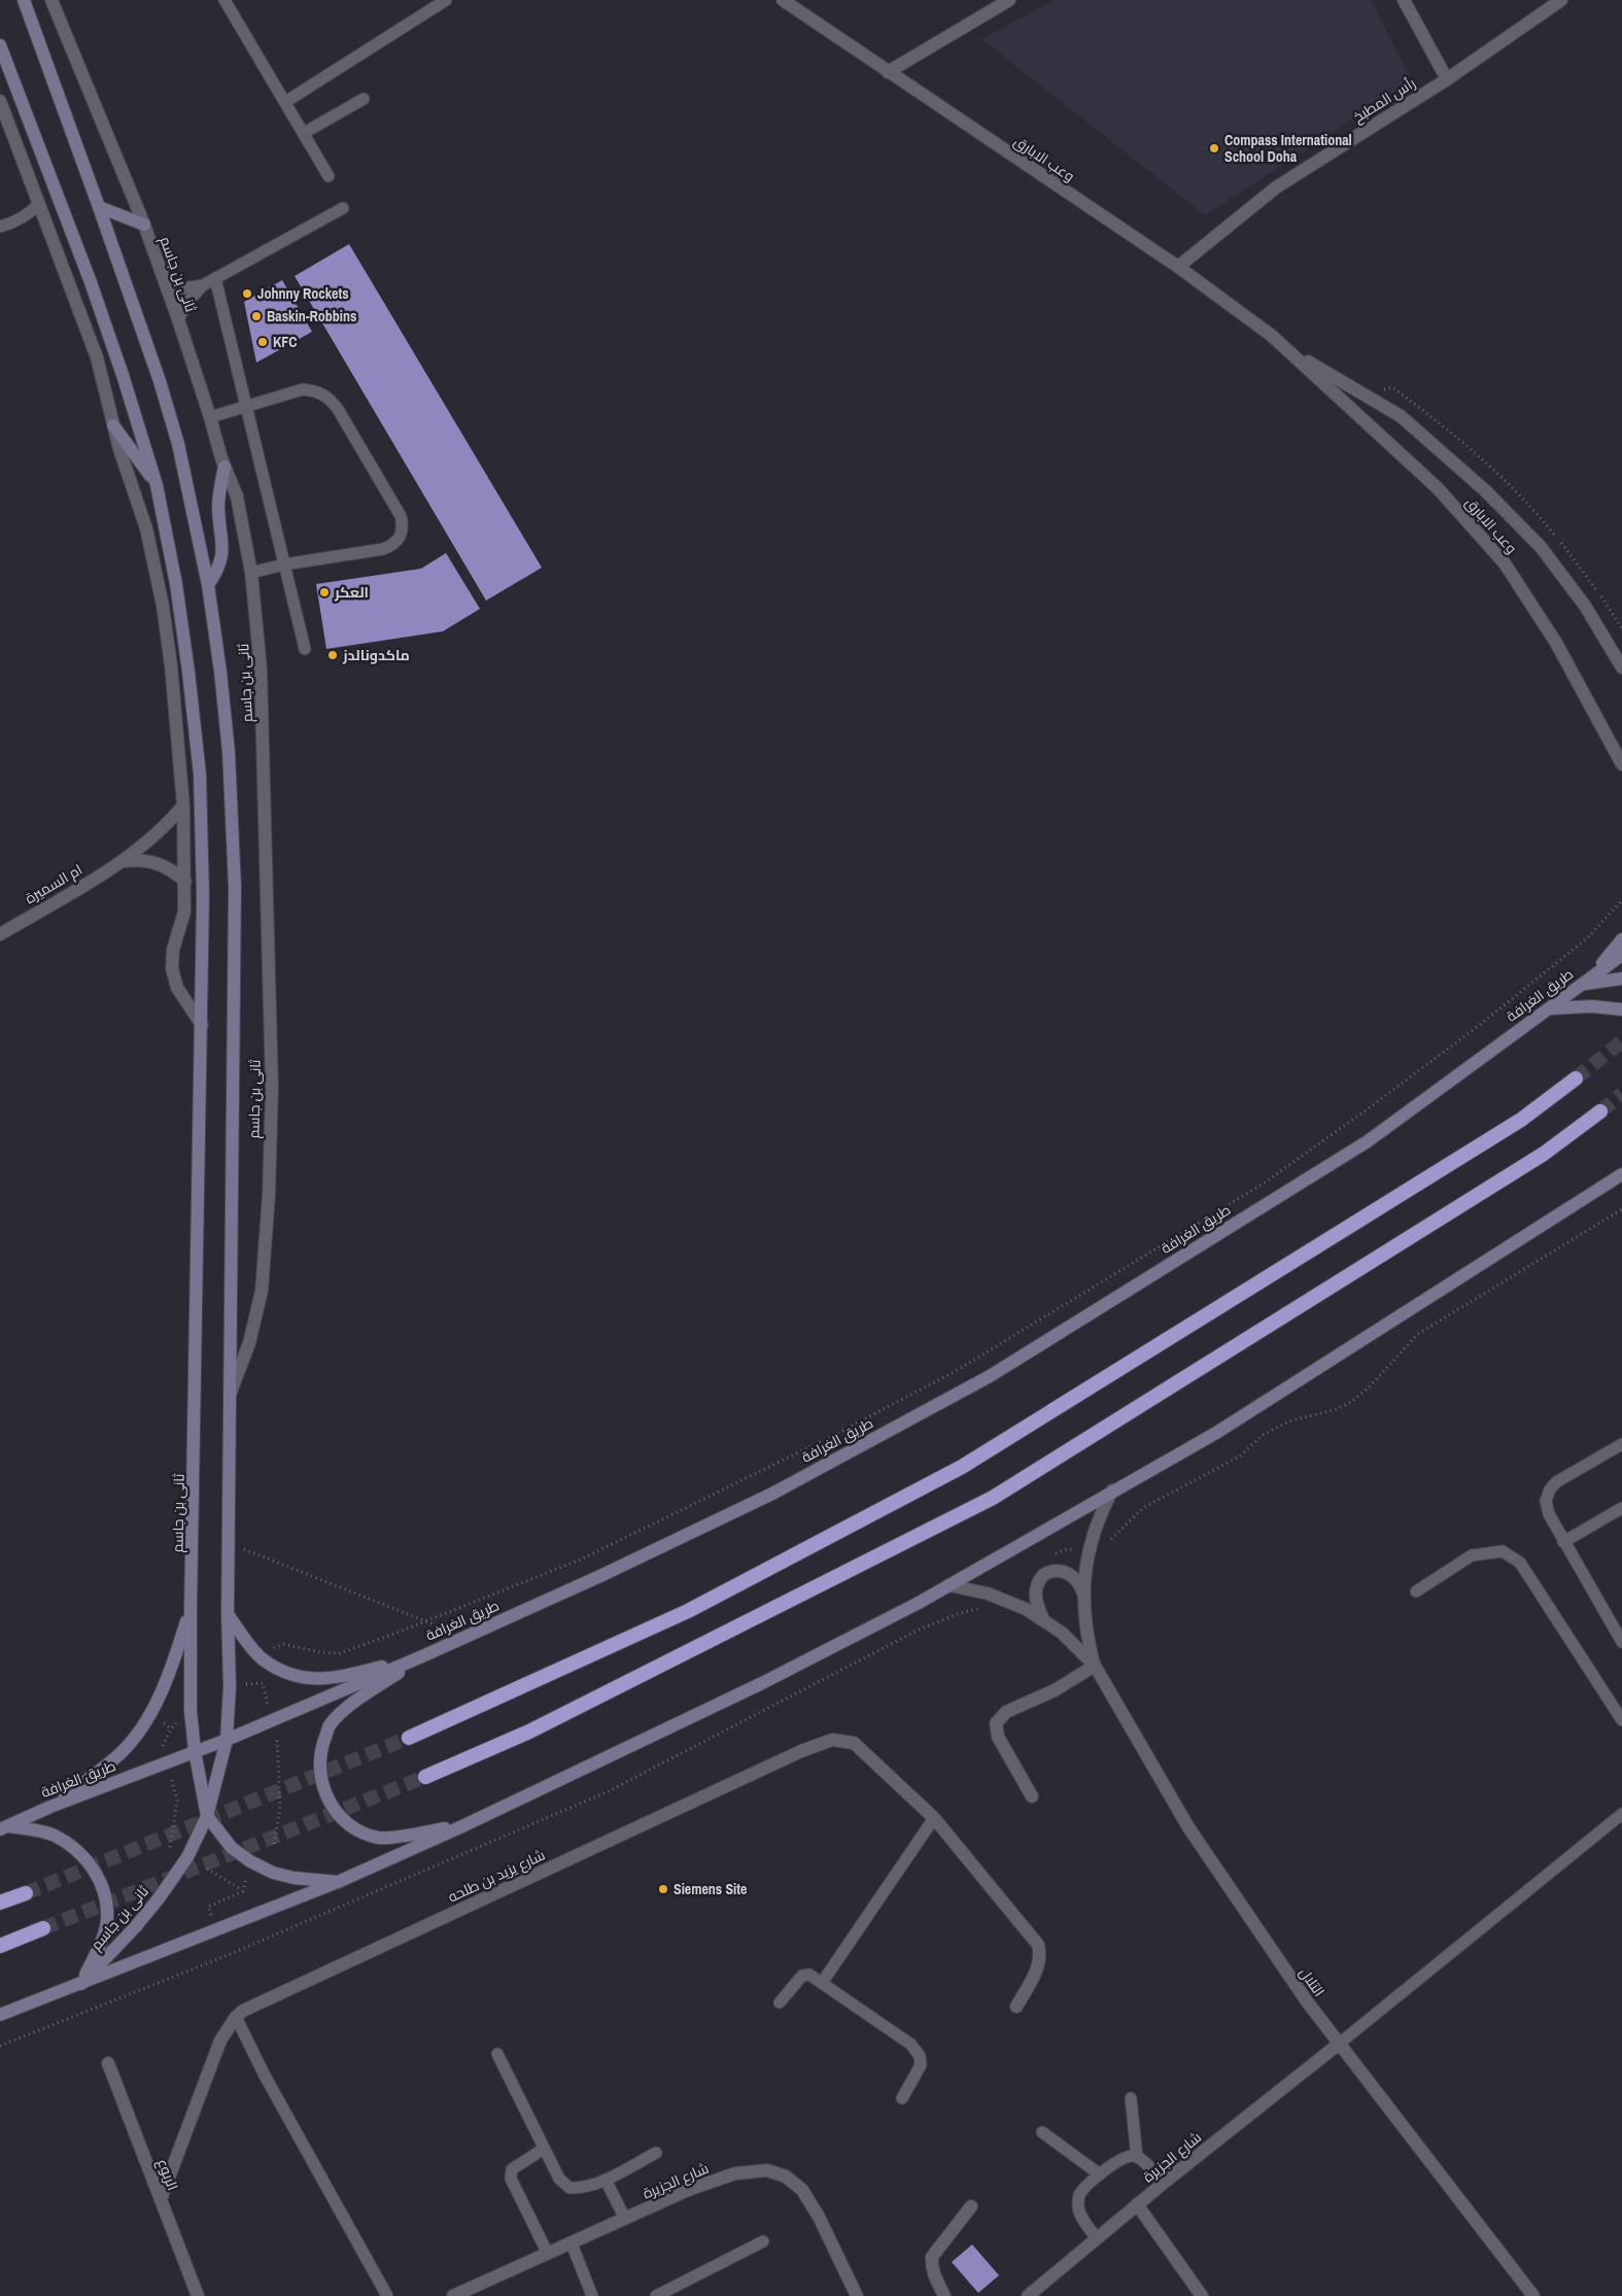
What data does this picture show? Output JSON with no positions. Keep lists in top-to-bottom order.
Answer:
{
  "streets": {
    "main road": ["ثانى بن جاسم", "طريق الغرافة"],
    "street": [
      "رأس المطبخ",
      "وعب الابارق",
      "ام السميرة",
      "شارع يزيد بن طلحه",
      "التلال",
      "شارع الجزيرة",
      "الربوع"
    ]
  },
  "crossings": [
    ["رأس المطبخ", "وعب الابارق"],
    ["ثانى بن جاسم", "طريق الغرافة"],
    ["شارع يزيد بن طلحه", "الربوع"],
    ["التلال", "شارع الجزيرة"]
  ],
  "places": [
    "Compass International School Doha",
    "Johnny Rockets",
    "Baskin-Robbins",
    "KFC",
    "العكر",
    "ماكدونالدز",
    "Siemens Site"
  ]
}
